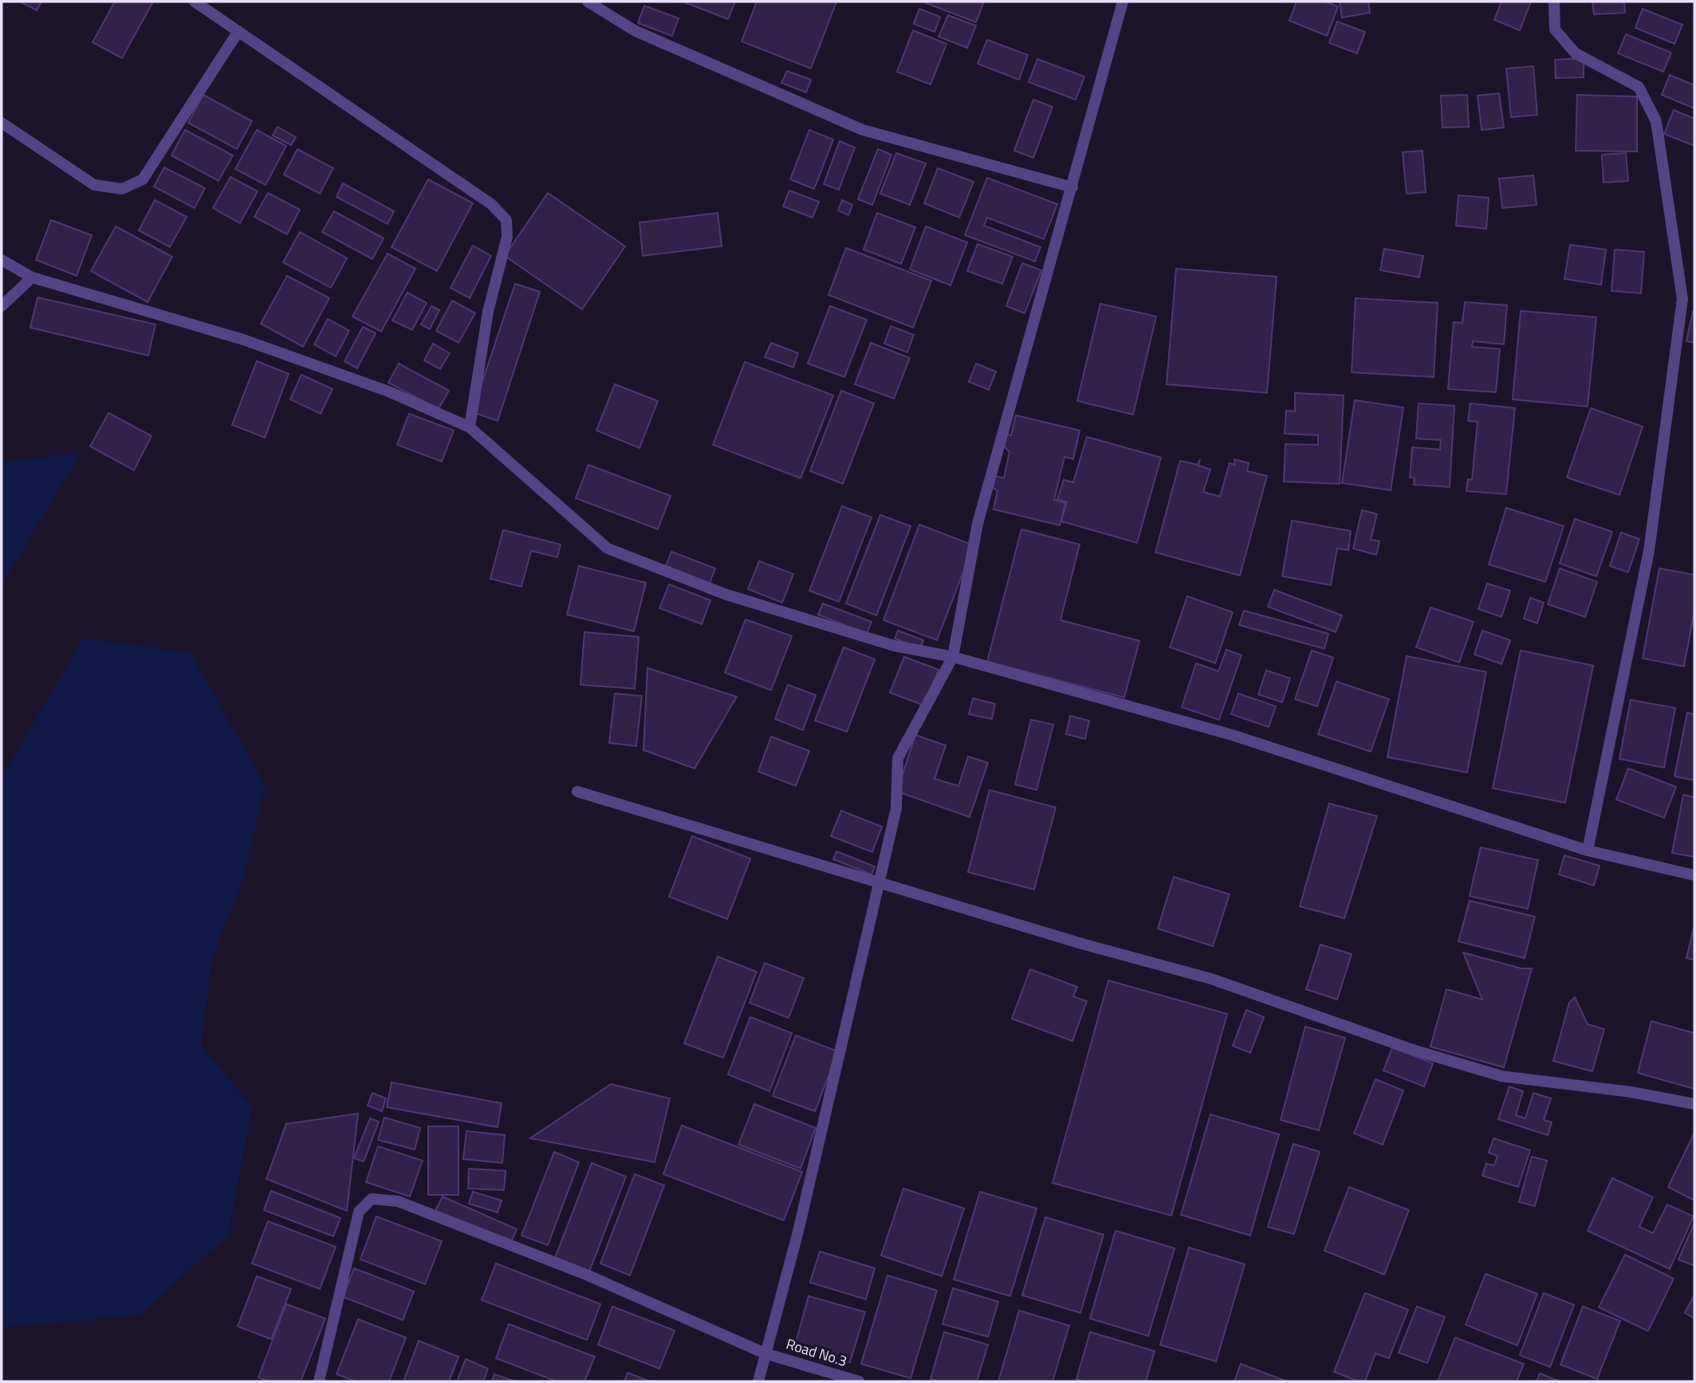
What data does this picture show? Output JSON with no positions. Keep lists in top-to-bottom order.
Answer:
{
  "streets": {
    "street": ["Road No.3"]
  }
}
